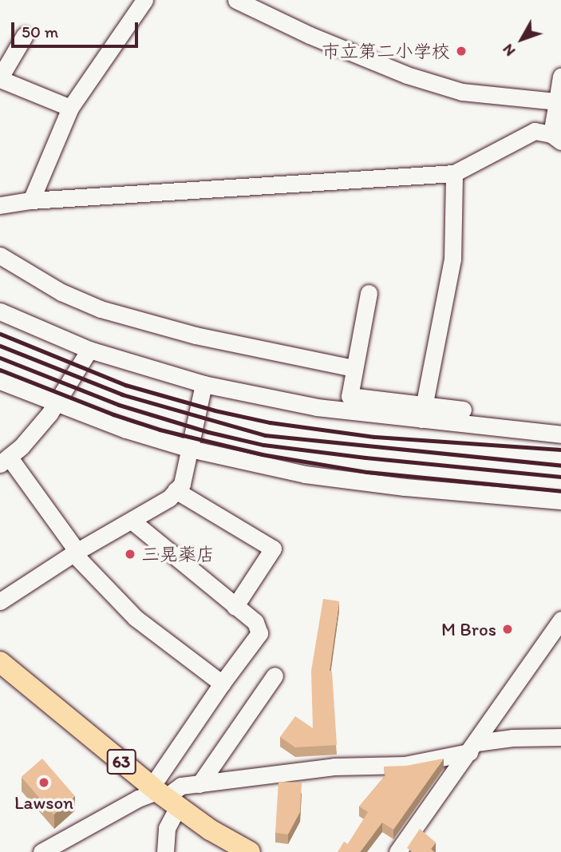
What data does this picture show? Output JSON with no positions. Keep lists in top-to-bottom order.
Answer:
{
  "streets": {
    "main road": ["63"]
  },
  "places": [
    "市立第二小学校",
    "三晃薬店",
    "M Bros",
    "Lawson"
  ],
  "scale_bar": "50 m",
  "north": "bottom left"
}
